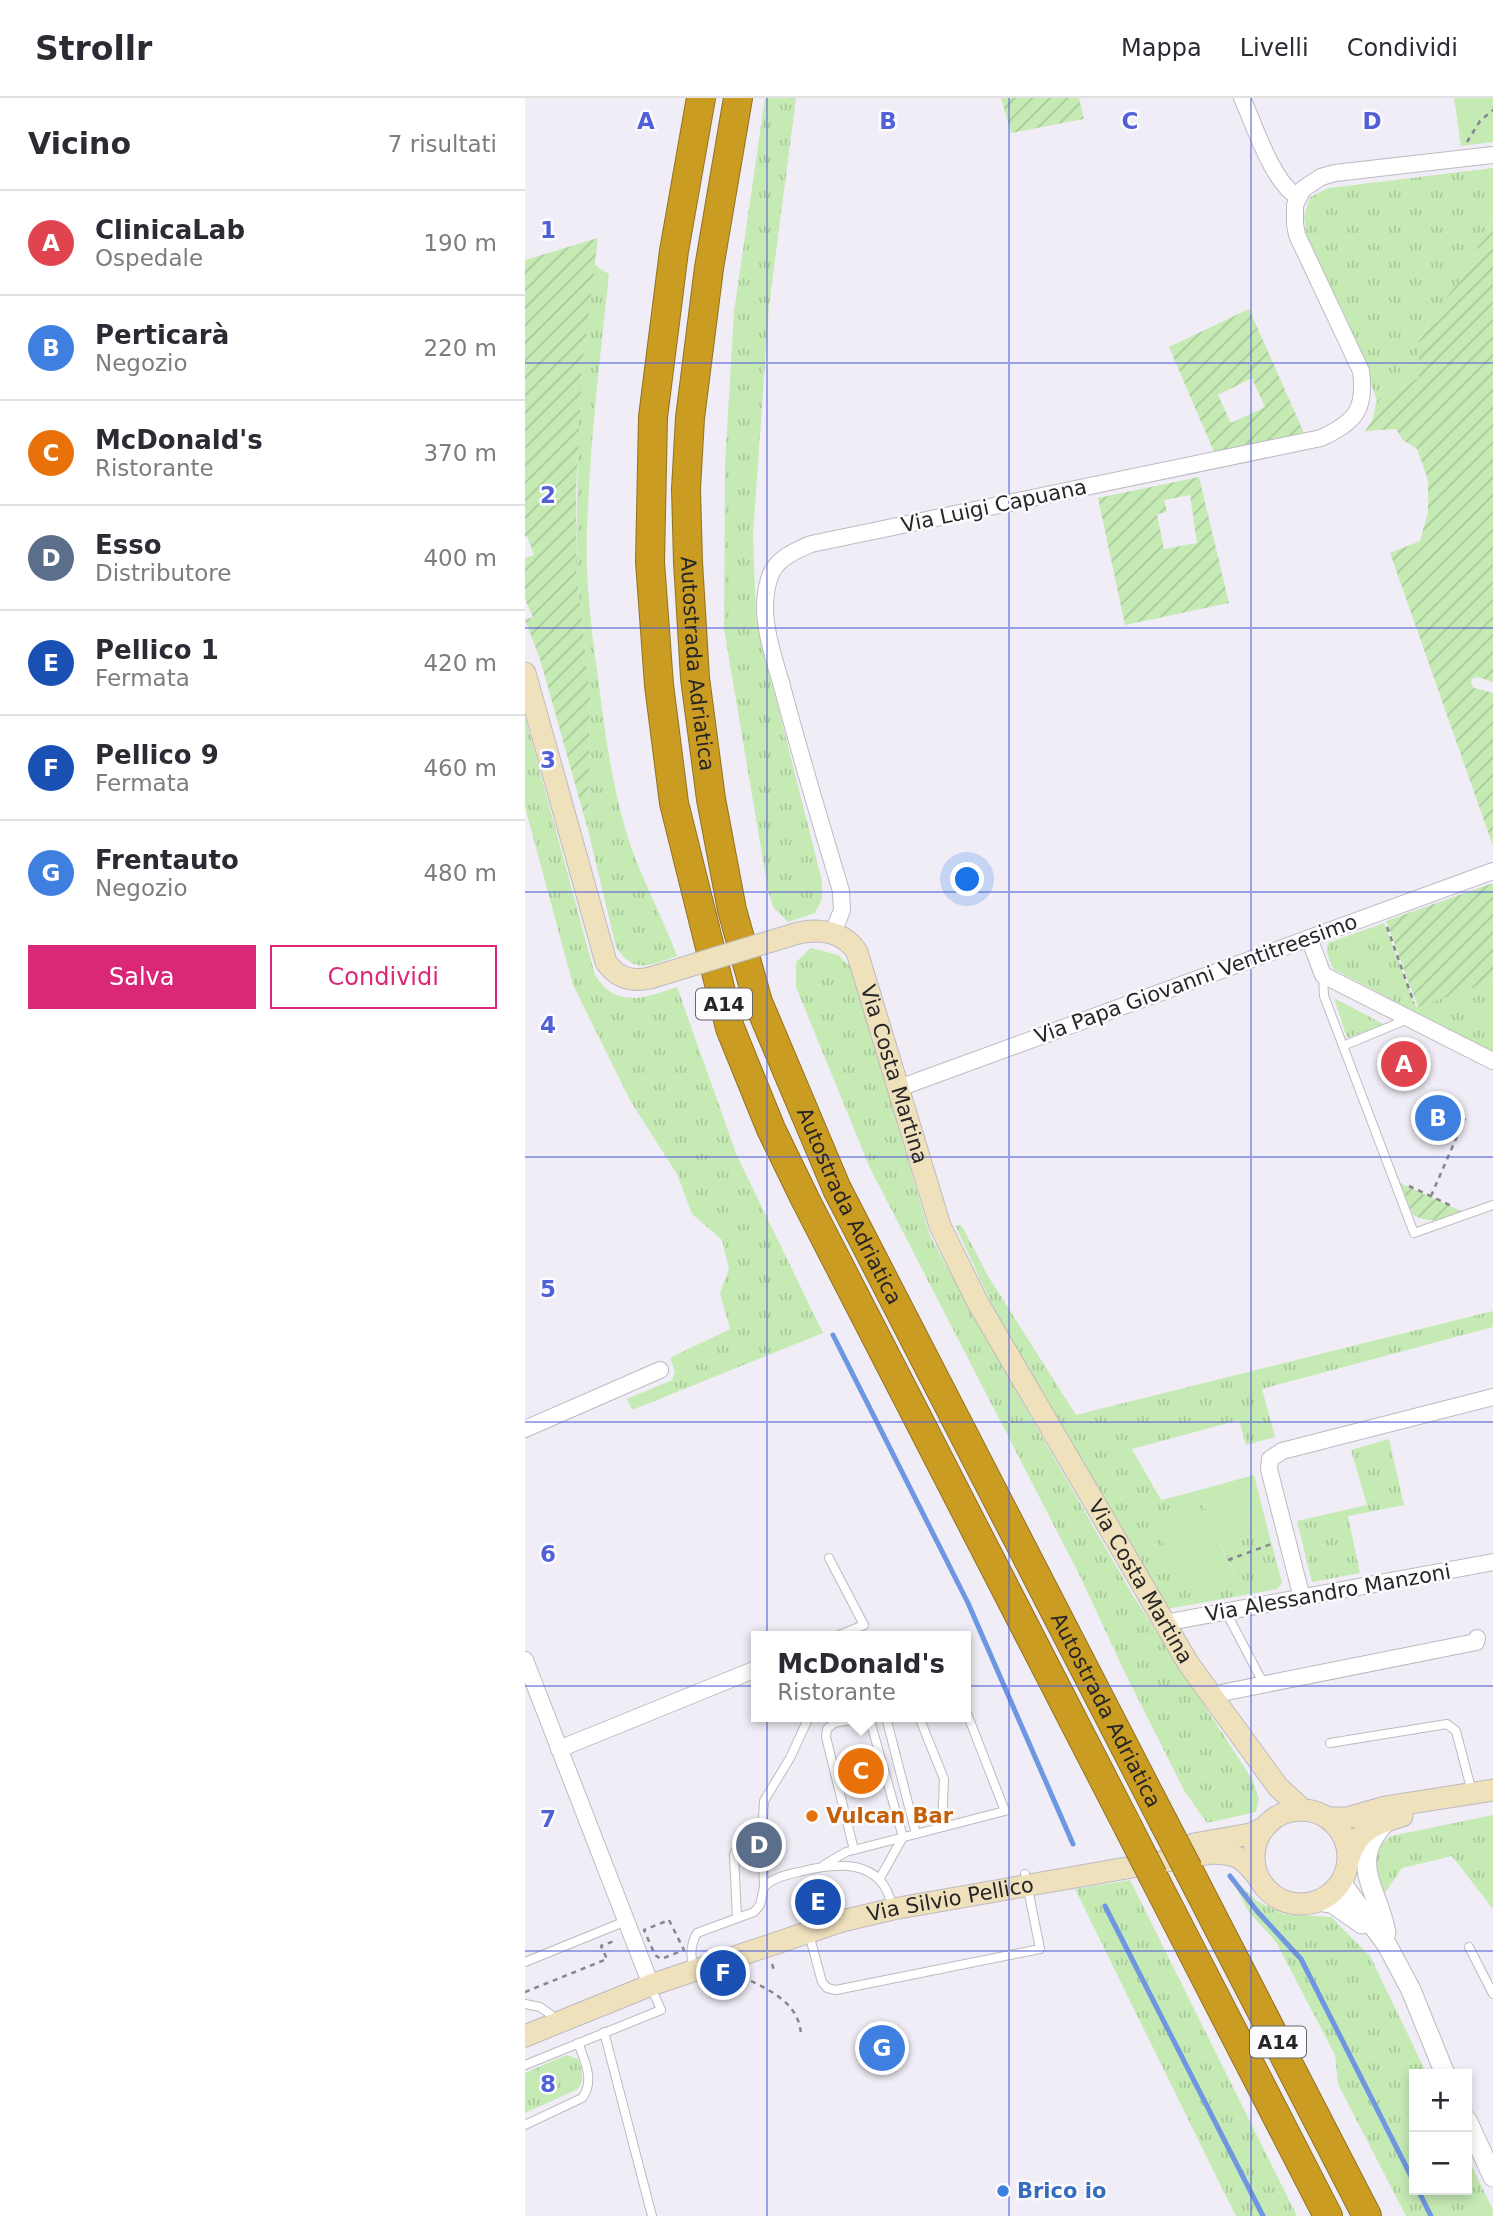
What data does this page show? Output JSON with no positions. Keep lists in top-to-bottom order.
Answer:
{
  "streets": {
    "highway": ["Autostrada Adriatica", "A14"],
    "main road": ["Via Costa Martina", "Via Silvio Pellico"],
    "street": ["Via Luigi Capuana", "Via Papa Giovanni Ventitreesimo", "Via Alessandro Manzoni"]
  },
  "crossings": [
    ["Via Luigi Capuana", "Via Costa Martina"],
    ["Via Papa Giovanni Ventitreesimo", "Via Costa Martina"],
    ["Via Costa Martina", "Via Alessandro Manzoni"],
    ["Via Costa Martina", "Via Silvio Pellico"]
  ],
  "places": ["Vulcan Bar", "Brico io"],
  "page": {
    "header": "Strollr",
    "nav": ["Mappa", "Livelli", "Condividi"],
    "heading": ["Vicino", "7 risultati"],
    "list": [
      {
        "mark": "A",
        "name": "ClinicaLab",
        "note": "Ospedale",
        "value": "190 m"
      },
      {
        "mark": "B",
        "name": "Perticarà",
        "note": "Negozio",
        "value": "220 m"
      },
      {
        "mark": "C",
        "name": "McDonald's",
        "note": "Ristorante",
        "value": "370 m"
      },
      {
        "mark": "D",
        "name": "Esso",
        "note": "Distributore",
        "value": "400 m"
      },
      {
        "mark": "E",
        "name": "Pellico 1",
        "note": "Fermata",
        "value": "420 m"
      },
      {
        "mark": "F",
        "name": "Pellico 9",
        "note": "Fermata",
        "value": "460 m"
      },
      {
        "mark": "G",
        "name": "Frentauto",
        "note": "Negozio",
        "value": "480 m"
      }
    ],
    "buttons": ["Salva", "Condividi"],
    "pins": [
      "A",
      "B",
      "C",
      "D",
      "E",
      "F",
      "G"
    ],
    "popup": ["McDonald's", "Ristorante"],
    "map_buttons": ["+", "−"]
  },
  "grid": {
    "columns": [
      "A",
      "B",
      "C",
      "D"
    ],
    "rows": [
      "1",
      "2",
      "3",
      "4",
      "5",
      "6",
      "7",
      "8"
    ]
  }
}
